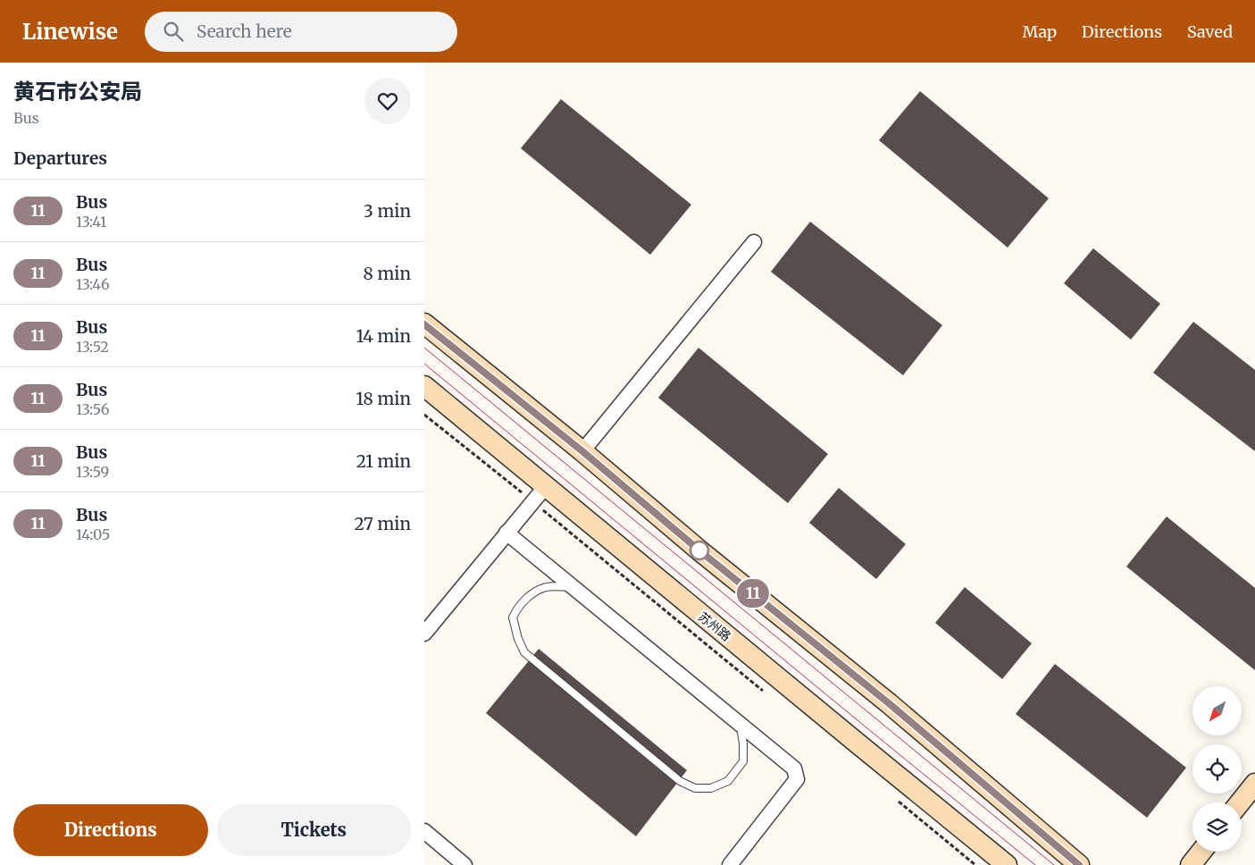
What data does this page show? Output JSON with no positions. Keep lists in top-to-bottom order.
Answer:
{
  "streets": {
    "main road": ["苏州路"]
  },
  "lines": ["bus line 11"],
  "north": "bottom left",
  "page": {
    "header": "Linewise",
    "search": "Search here",
    "nav": ["Map", "Directions", "Saved"],
    "heading": [
      ["黄石市公安局", "Bus"],
      "Departures"
    ],
    "on_map": "11",
    "list": [
      {
        "mark": "11",
        "name": "Bus",
        "note": "13:41",
        "value": "3 min"
      },
      {
        "mark": "11",
        "name": "Bus",
        "note": "13:46",
        "value": "8 min"
      },
      {
        "mark": "11",
        "name": "Bus",
        "note": "13:52",
        "value": "14 min"
      },
      {
        "mark": "11",
        "name": "Bus",
        "note": "13:56",
        "value": "18 min"
      },
      {
        "mark": "11",
        "name": "Bus",
        "note": "13:59",
        "value": "21 min"
      },
      {
        "mark": "11",
        "name": "Bus",
        "note": "14:05",
        "value": "27 min"
      }
    ],
    "buttons": ["Directions", "Tickets"]
  }
}
